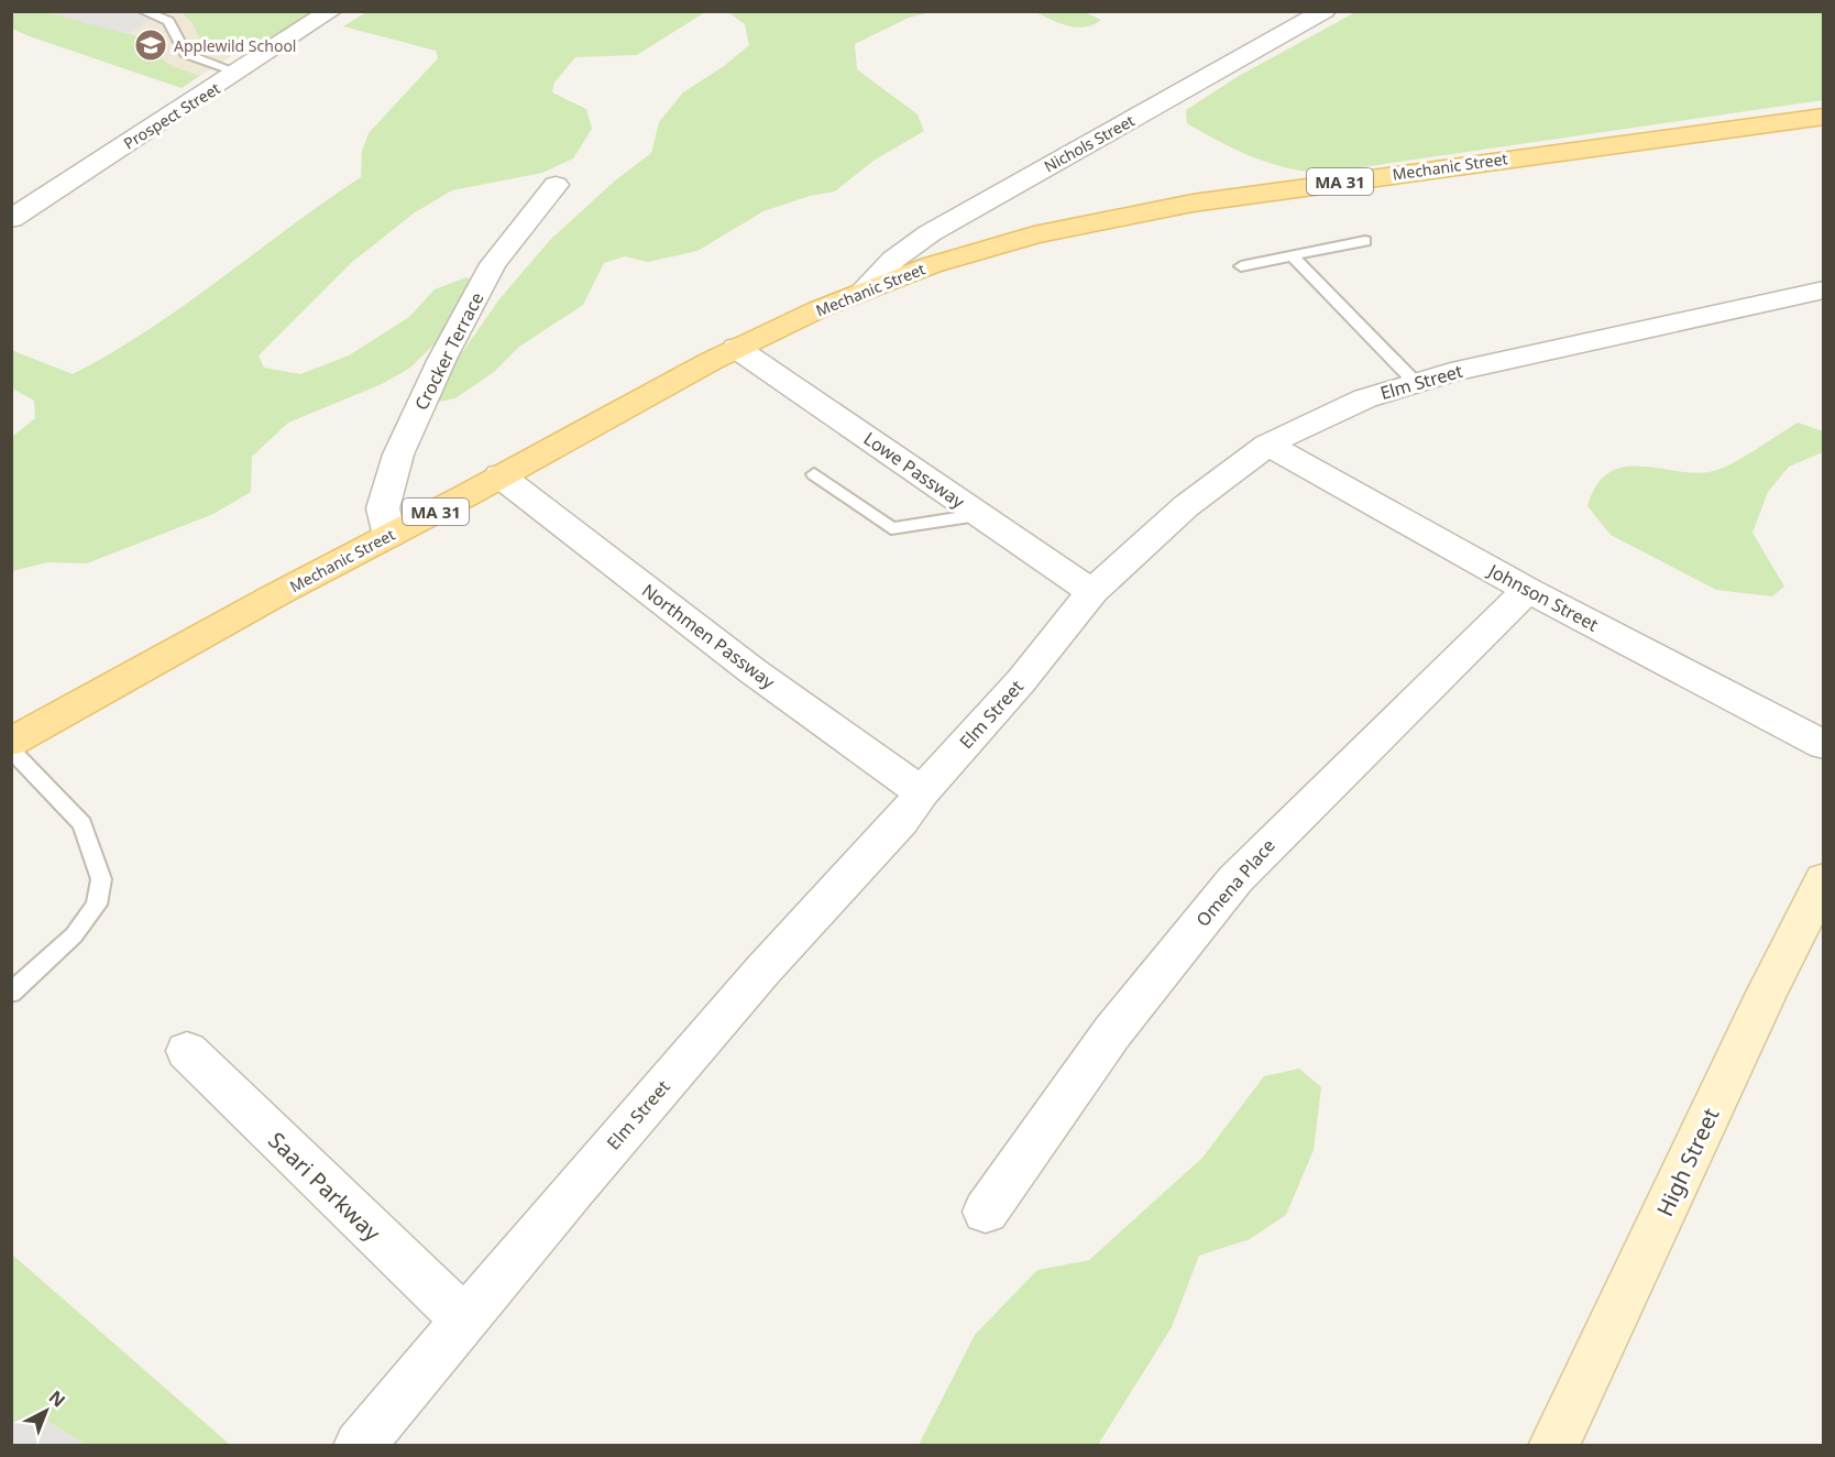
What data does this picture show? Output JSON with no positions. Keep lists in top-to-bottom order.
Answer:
{
  "streets": {
    "main road": ["Mechanic Street", "MA 31", "High Street"],
    "street": [
      "Prospect Street",
      "Nichols Street",
      "Crocker Terrace",
      "Elm Street",
      "Lowe Passway",
      "Johnson Street",
      "Northmen Passway",
      "Omena Place",
      "Saari Parkway"
    ]
  },
  "crossings": [
    ["Nichols Street", "Mechanic Street"],
    ["Mechanic Street", "Crocker Terrace"],
    ["Mechanic Street", "Lowe Passway"],
    ["Mechanic Street", "Northmen Passway"],
    ["Elm Street", "Lowe Passway"],
    ["Elm Street", "Johnson Street"],
    ["Elm Street", "Northmen Passway"],
    ["Elm Street", "Saari Parkway"],
    ["Johnson Street", "Omena Place"]
  ],
  "places": {
    "school or university": ["Applewild School"]
  },
  "north": "top right"
}
